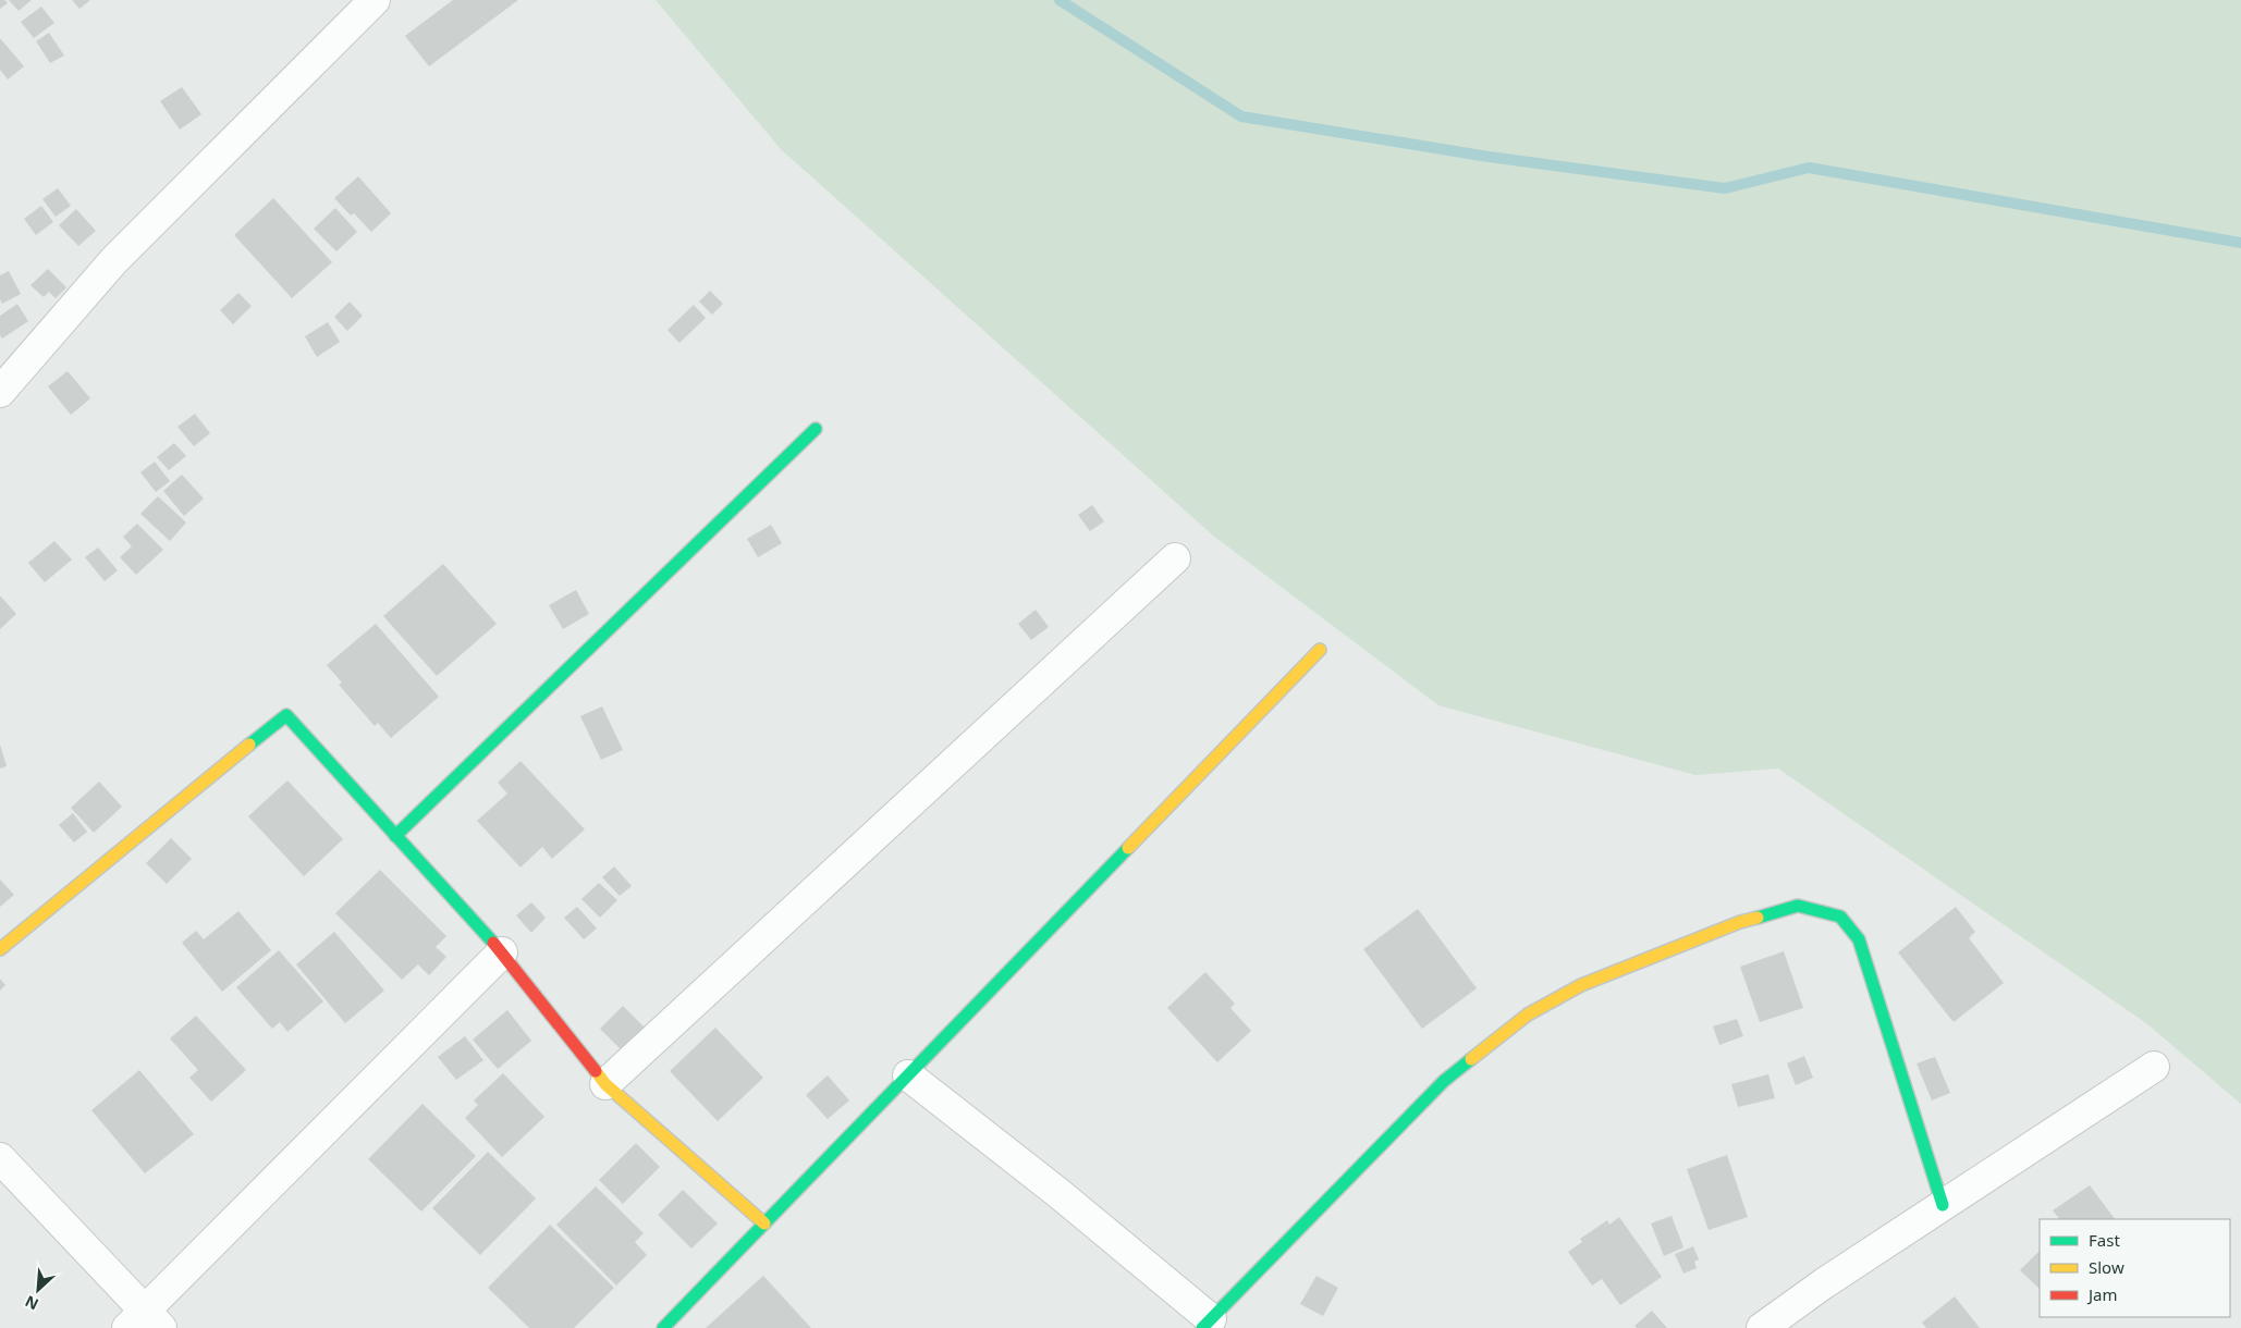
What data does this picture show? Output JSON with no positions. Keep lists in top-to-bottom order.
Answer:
{
  "legend": ["Fast", "Slow", "Jam"],
  "north": "bottom left"
}
